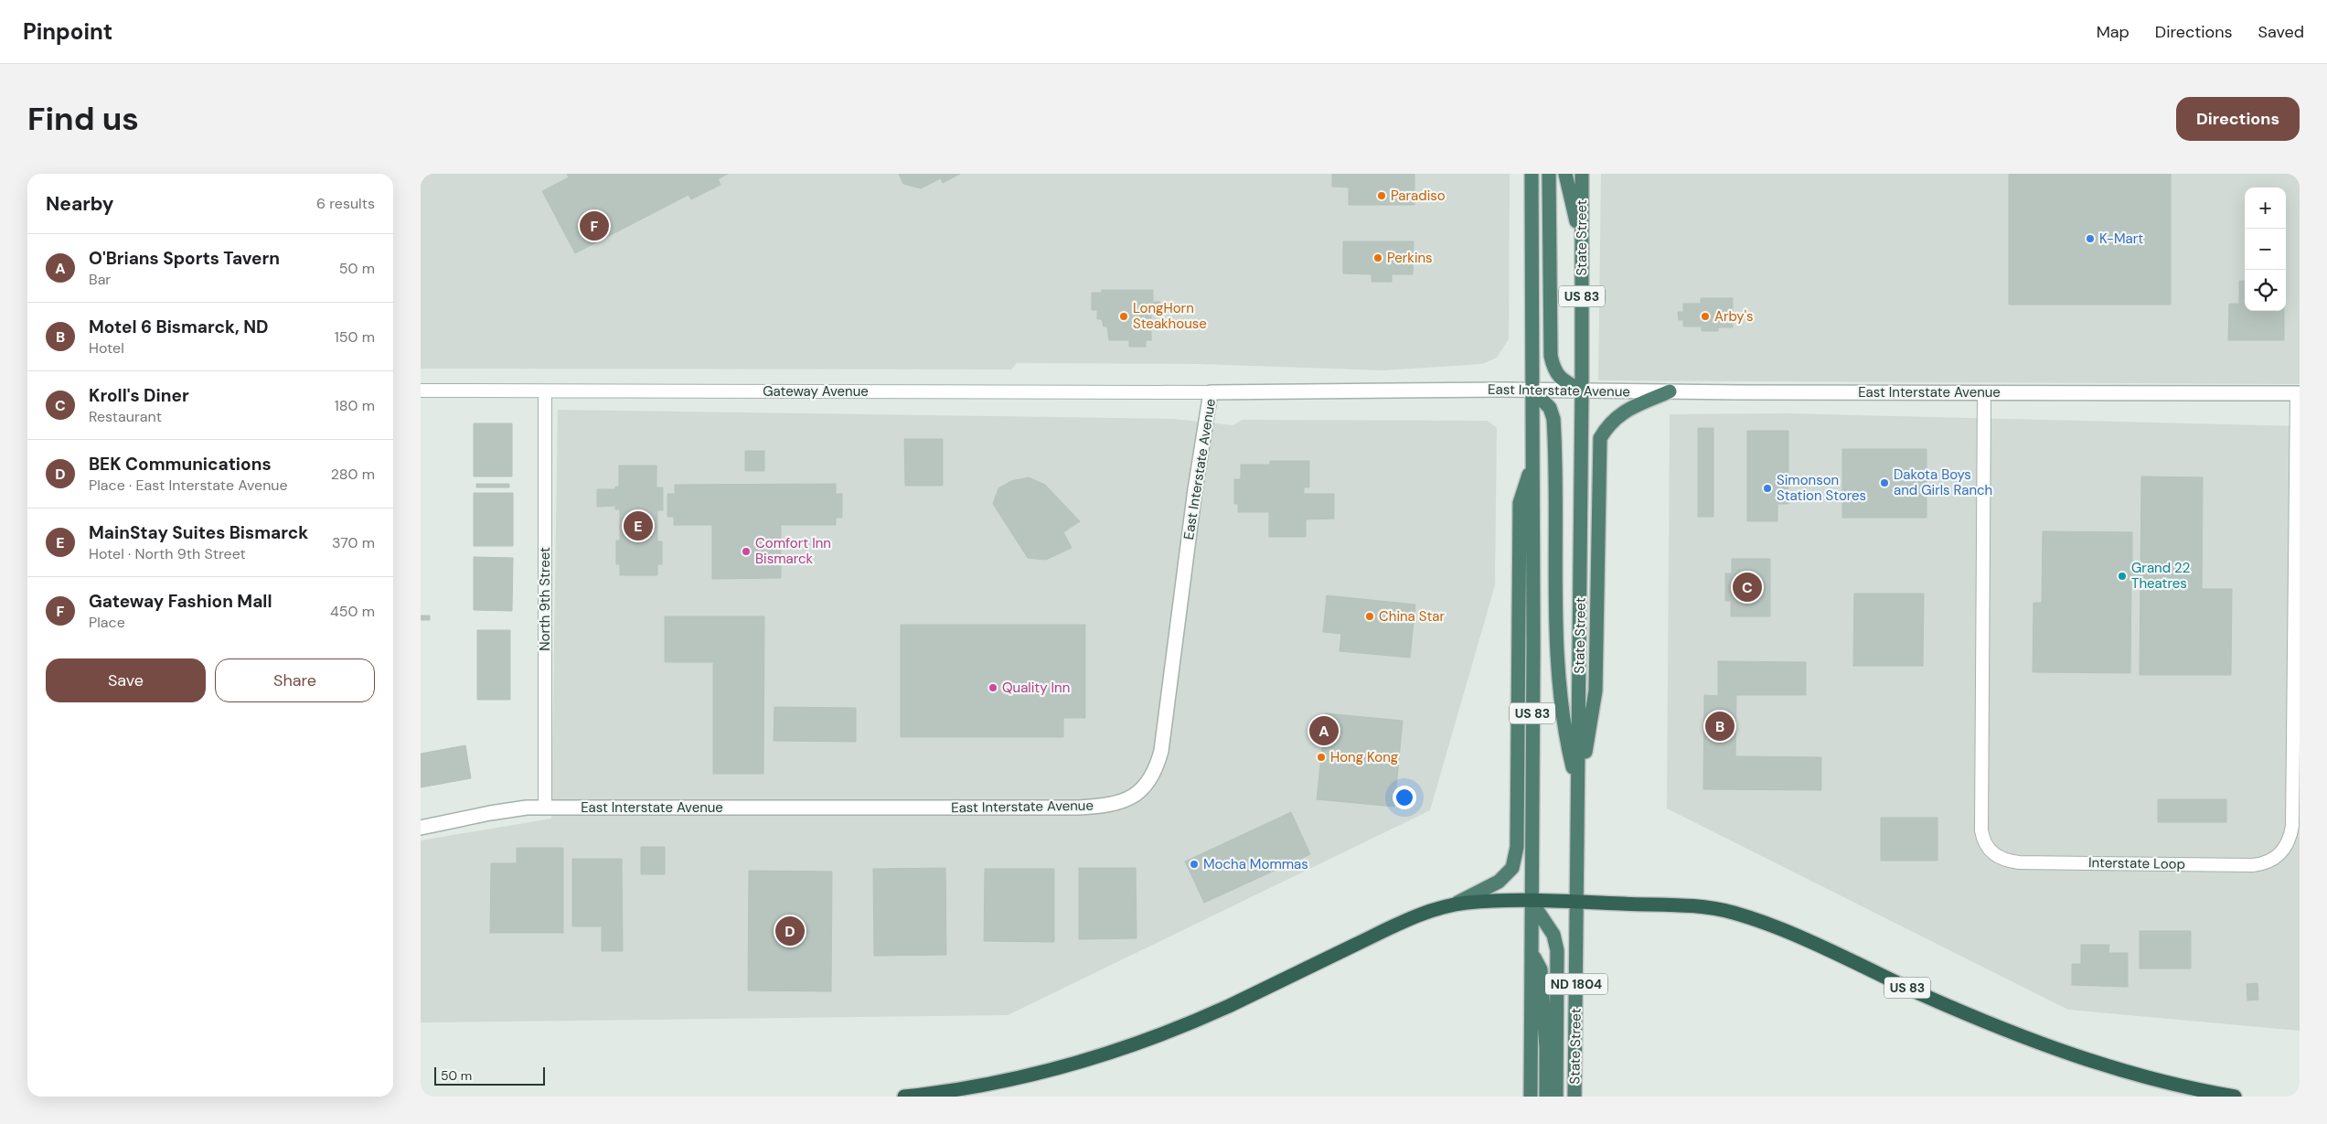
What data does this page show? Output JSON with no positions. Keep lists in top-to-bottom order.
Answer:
{
  "streets": {
    "highway": ["State Street", "US 83", "ND 1804"],
    "street": [
      "East Interstate Avenue",
      "Gateway Avenue",
      "North 9th Street",
      "Interstate Loop"
    ]
  },
  "crossings": [
    ["State Street", "US 83"],
    ["State Street", "East Interstate Avenue"],
    ["US 83", "East Interstate Avenue"],
    ["East Interstate Avenue", "Gateway Avenue"],
    ["East Interstate Avenue", "North 9th Street"],
    ["East Interstate Avenue", "Interstate Loop"],
    ["Gateway Avenue", "North 9th Street"]
  ],
  "places": [
    "Paradiso",
    "K-Mart",
    "Perkins",
    "LongHorn Steakhouse",
    "Arby's",
    "Dakota Boys and Girls Ranch",
    "Simonson Station Stores",
    "Comfort Inn Bismarck",
    "Grand 22 Theatres",
    "China Star",
    "Quality Inn",
    "Hong Kong",
    "Mocha Mommas"
  ],
  "scale_bar": "50 m",
  "page": {
    "header": "Pinpoint",
    "nav": ["Map", "Directions", "Saved"],
    "buttons": [
      "Directions",
      ["Save", "Share"]
    ],
    "title": "Find us",
    "heading": ["Nearby", "6 results"],
    "map_buttons": ["+", "−"],
    "pins": [
      "F",
      "E",
      "C",
      "B",
      "A",
      "D"
    ],
    "list": [
      {
        "mark": "A",
        "name": "O'Brians Sports Tavern",
        "note": "Bar",
        "value": "50 m"
      },
      {
        "mark": "B",
        "name": "Motel 6 Bismarck, ND",
        "note": "Hotel",
        "value": "150 m"
      },
      {
        "mark": "C",
        "name": "Kroll's Diner",
        "note": "Restaurant",
        "value": "180 m"
      },
      {
        "mark": "D",
        "name": "BEK Communications",
        "note": "Place · East Interstate Avenue",
        "value": "280 m"
      },
      {
        "mark": "E",
        "name": "MainStay Suites Bismarck",
        "note": "Hotel · North 9th Street",
        "value": "370 m"
      },
      {
        "mark": "F",
        "name": "Gateway Fashion Mall",
        "note": "Place",
        "value": "450 m"
      }
    ],
    "scale": "50 m"
  }
}
